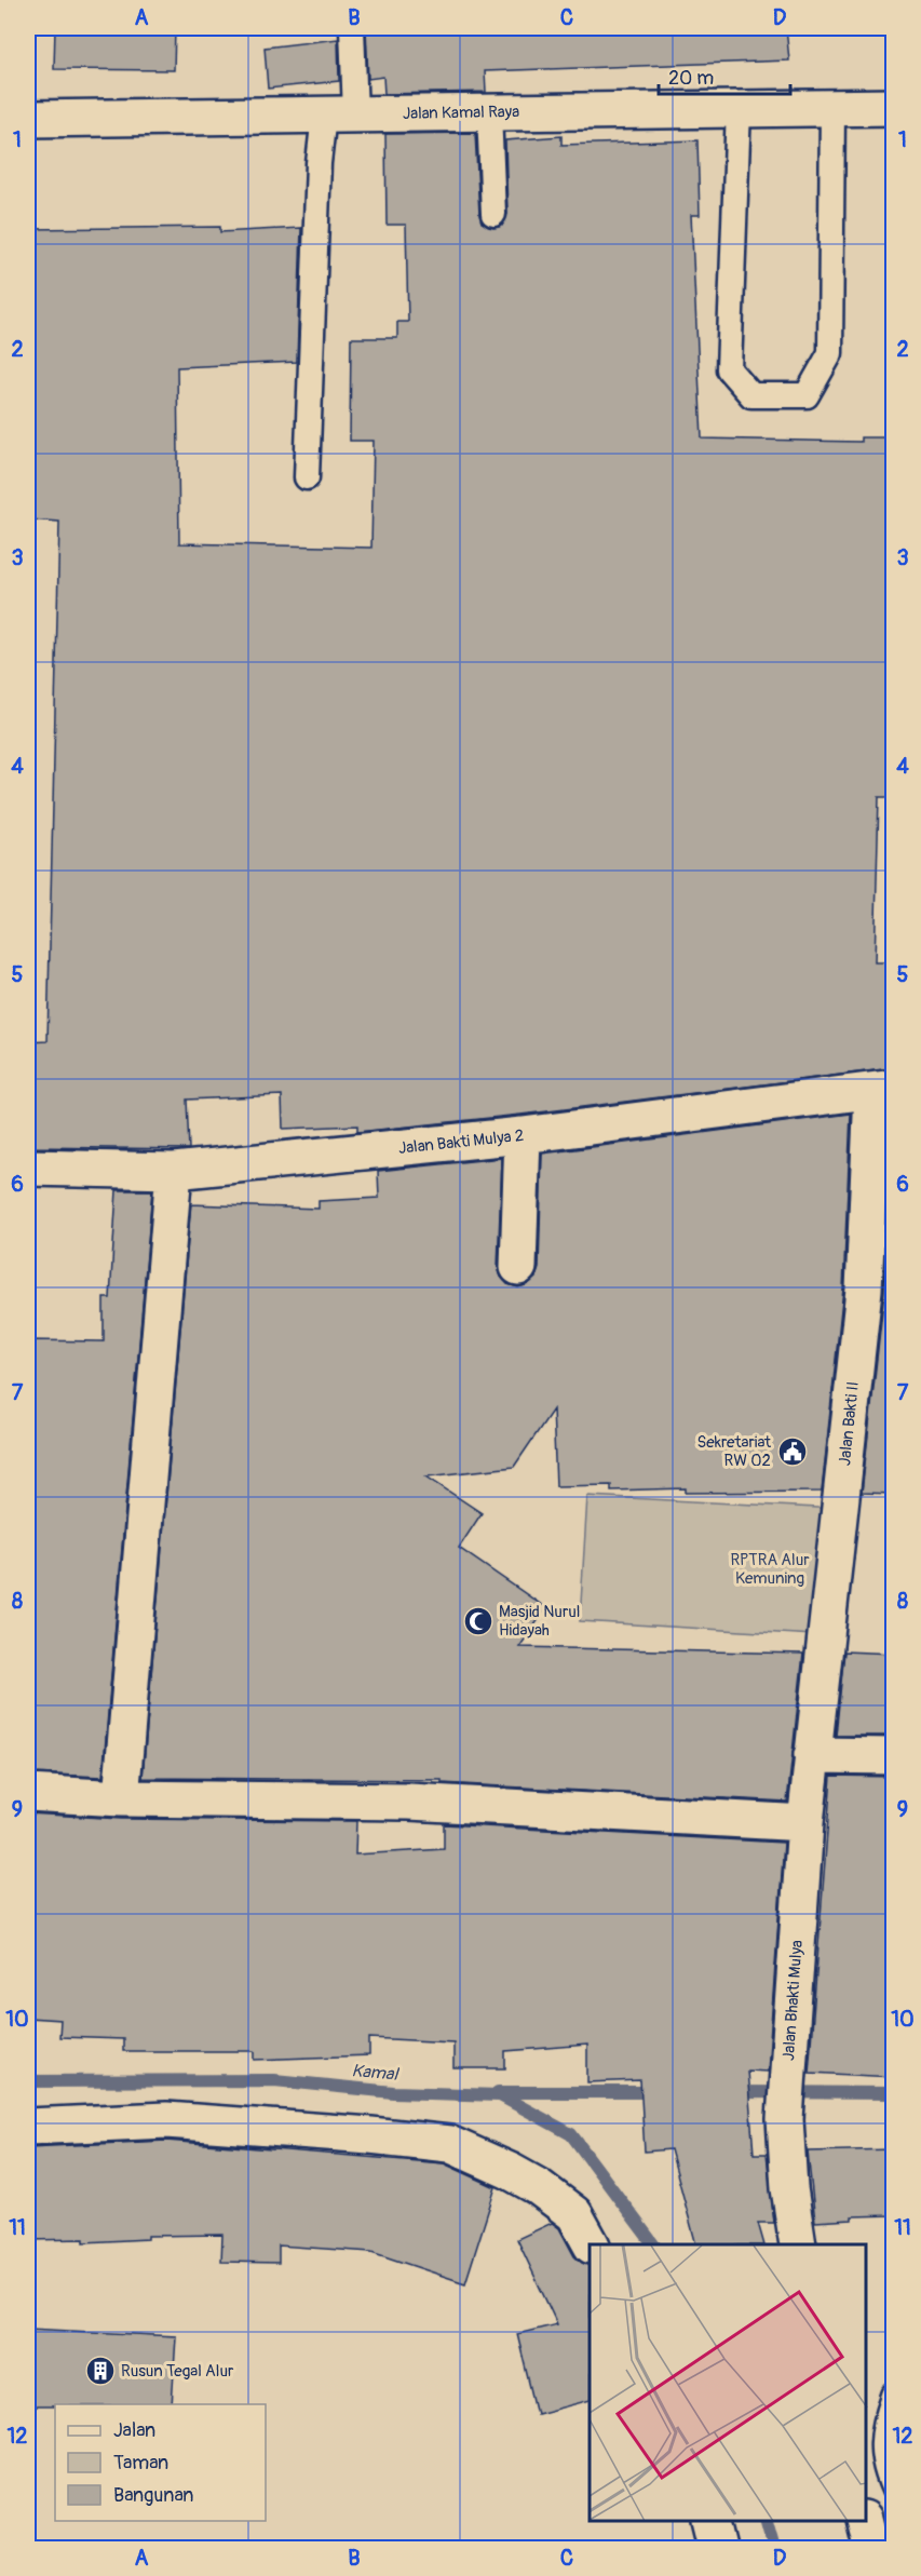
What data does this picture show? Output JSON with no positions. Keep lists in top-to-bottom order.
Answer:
{
  "streets": {
    "street": [
      "Jalan Kamal Raya",
      "Jalan Bakti Mulya 2",
      "Jalan Bakti II",
      "Jalan Bhakti Mulya"
    ]
  },
  "crossings": [
    ["Jalan Bakti Mulya 2", "Jalan Bakti II"],
    ["Jalan Bakti II", "Jalan Bhakti Mulya"]
  ],
  "water": ["Kamal"],
  "parks": ["RPTRA Alur Kemuning"],
  "places": {
    "public building": ["Sekretariat RW 02"],
    "mosque": ["Masjid Nurul Hidayah"],
    "building": ["Rusun Tegal Alur"]
  },
  "legend": ["Jalan", "Taman", "Bangunan"],
  "scale_bar": "20 m",
  "grid": {
    "columns": [
      "A",
      "B",
      "C",
      "D"
    ],
    "rows": [
      "1",
      "2",
      "3",
      "4",
      "5",
      "6",
      "7",
      "8",
      "9",
      "10",
      "11",
      "12"
    ]
  }
}
